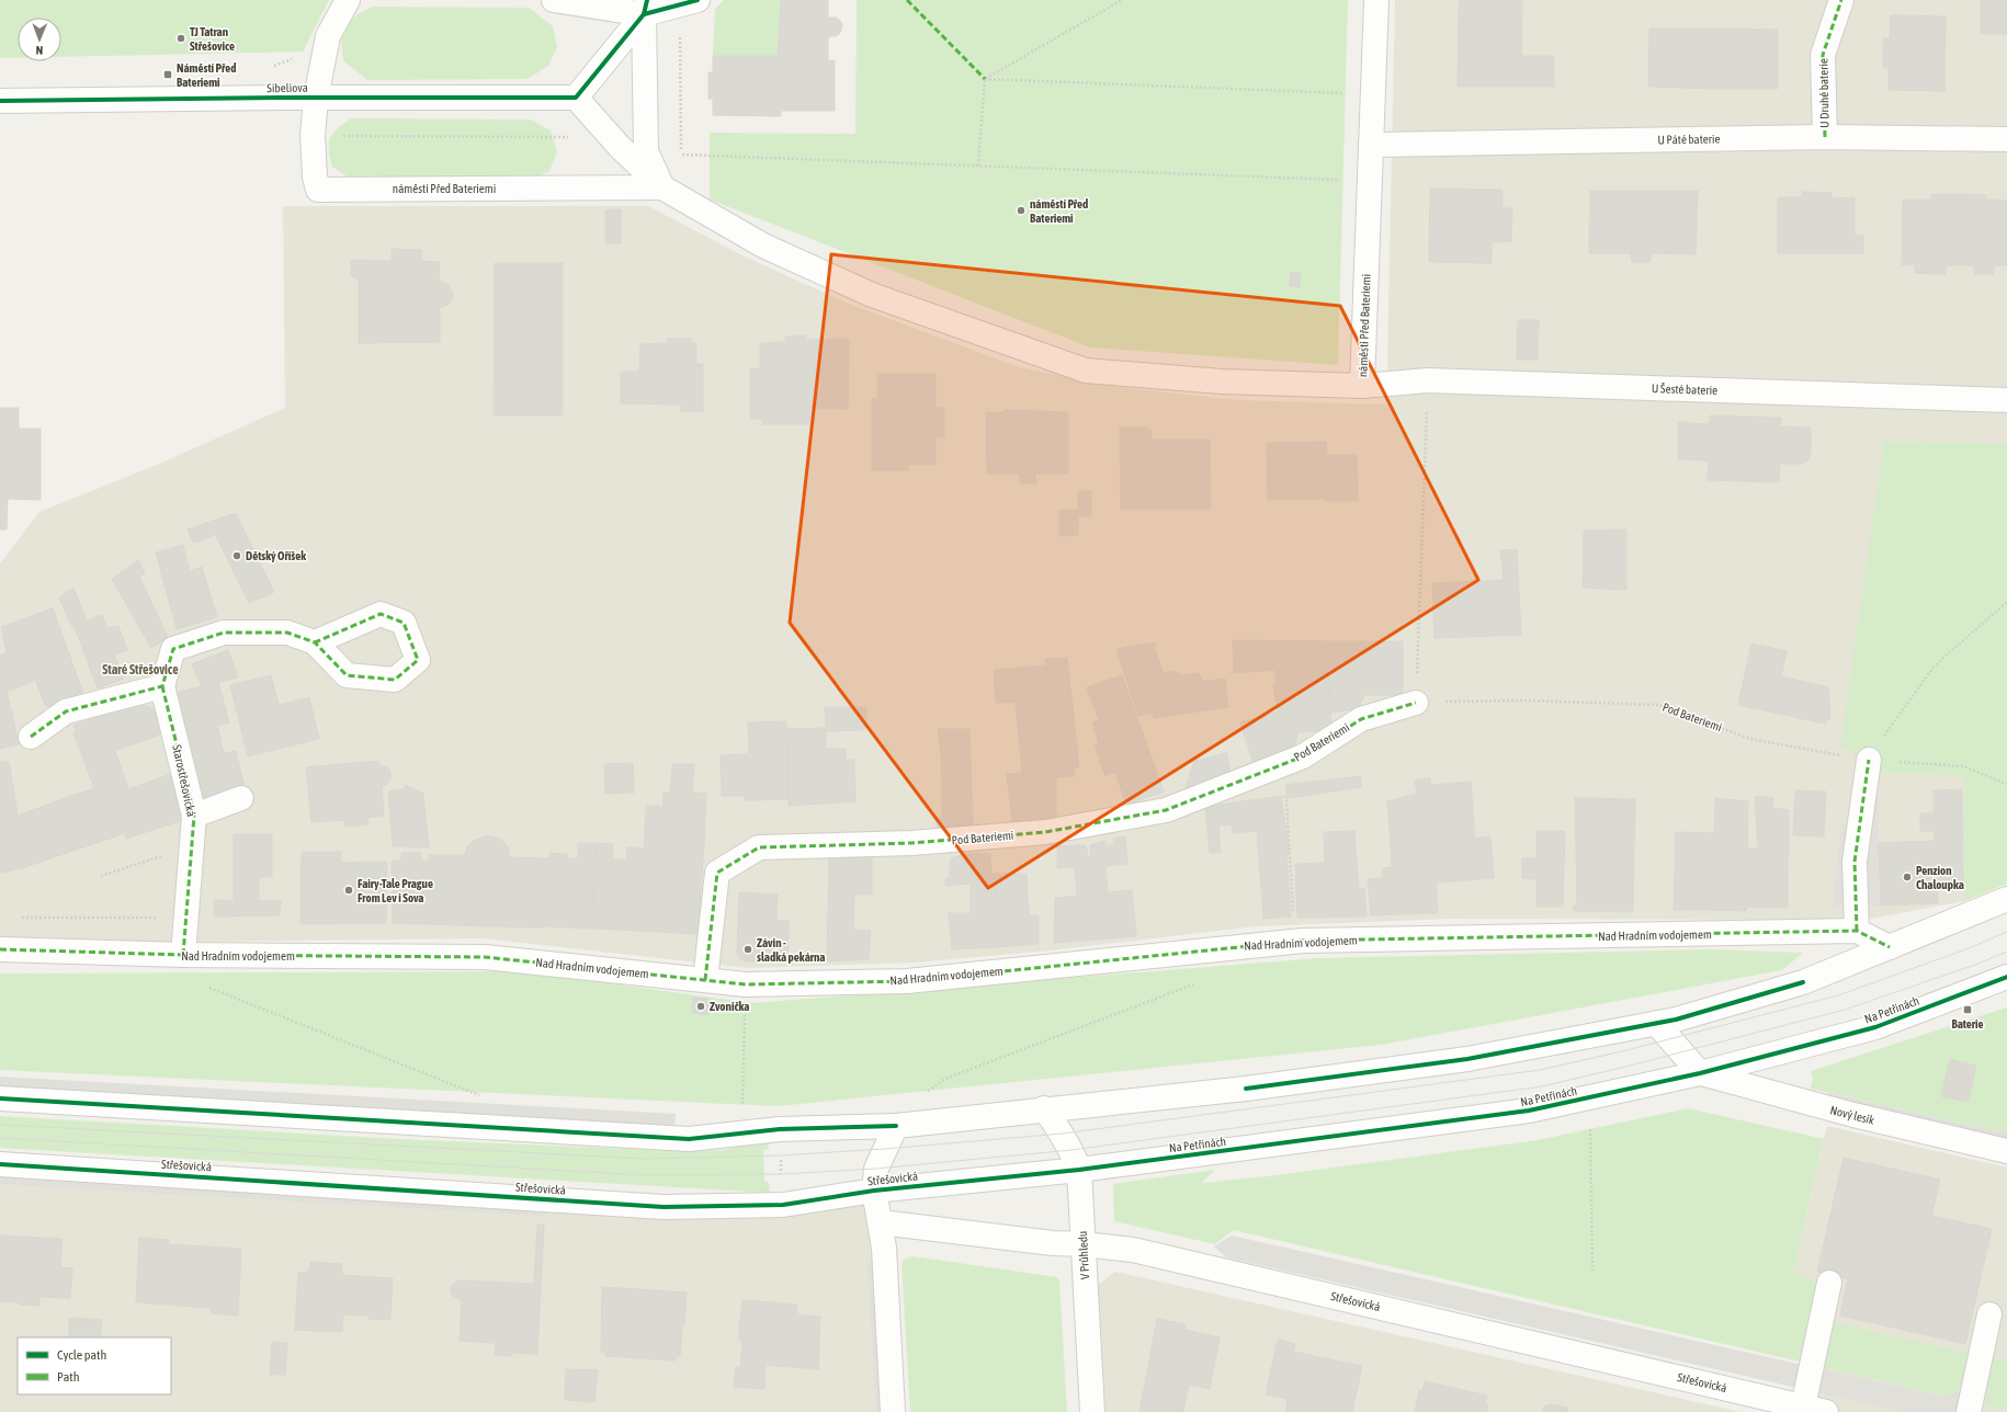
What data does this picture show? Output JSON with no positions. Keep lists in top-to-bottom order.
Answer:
{
  "streets": {
    "street": [
      "Sibeliova",
      "U Druhé baterie",
      "U Páté baterie",
      "náměstí Před Bateriemi",
      "U Šesté baterie",
      "Pod Bateriemi",
      "Starostřešovická",
      "Nad Hradním vodojemem",
      "Na Petřinách",
      "Nový lesík",
      "Střešovická",
      "V Průhledu"
    ]
  },
  "crossings": [
    ["Sibeliova", "náměstí Před Bateriemi"],
    ["U Druhé baterie", "U Páté baterie"],
    ["U Páté baterie", "náměstí Před Bateriemi"],
    ["náměstí Před Bateriemi", "U Šesté baterie"],
    ["Pod Bateriemi", "Nad Hradním vodojemem"],
    ["Starostřešovická", "Nad Hradním vodojemem"],
    ["Na Petřinách", "Nový lesík"],
    ["Na Petřinách", "Střešovická"],
    ["Na Petřinách", "V Průhledu"],
    ["Střešovická", "V Průhledu"]
  ],
  "districts": ["Staré Střešovice"],
  "places": {
    "other": [
      "TJ Tatran Střešovice",
      "náměstí Před Bateriemi",
      "Dětský Oříšek",
      "Penzion Chaloupka",
      "Fairy-Tale Prague From Lev i Sova",
      "Závin - sladká pekárna",
      "Zvonička"
    ],
    "transit": ["Náměstí Před Bateriemi", "Baterie"]
  },
  "legend": ["Cycle path", "Path"],
  "north": "bottom"
}
